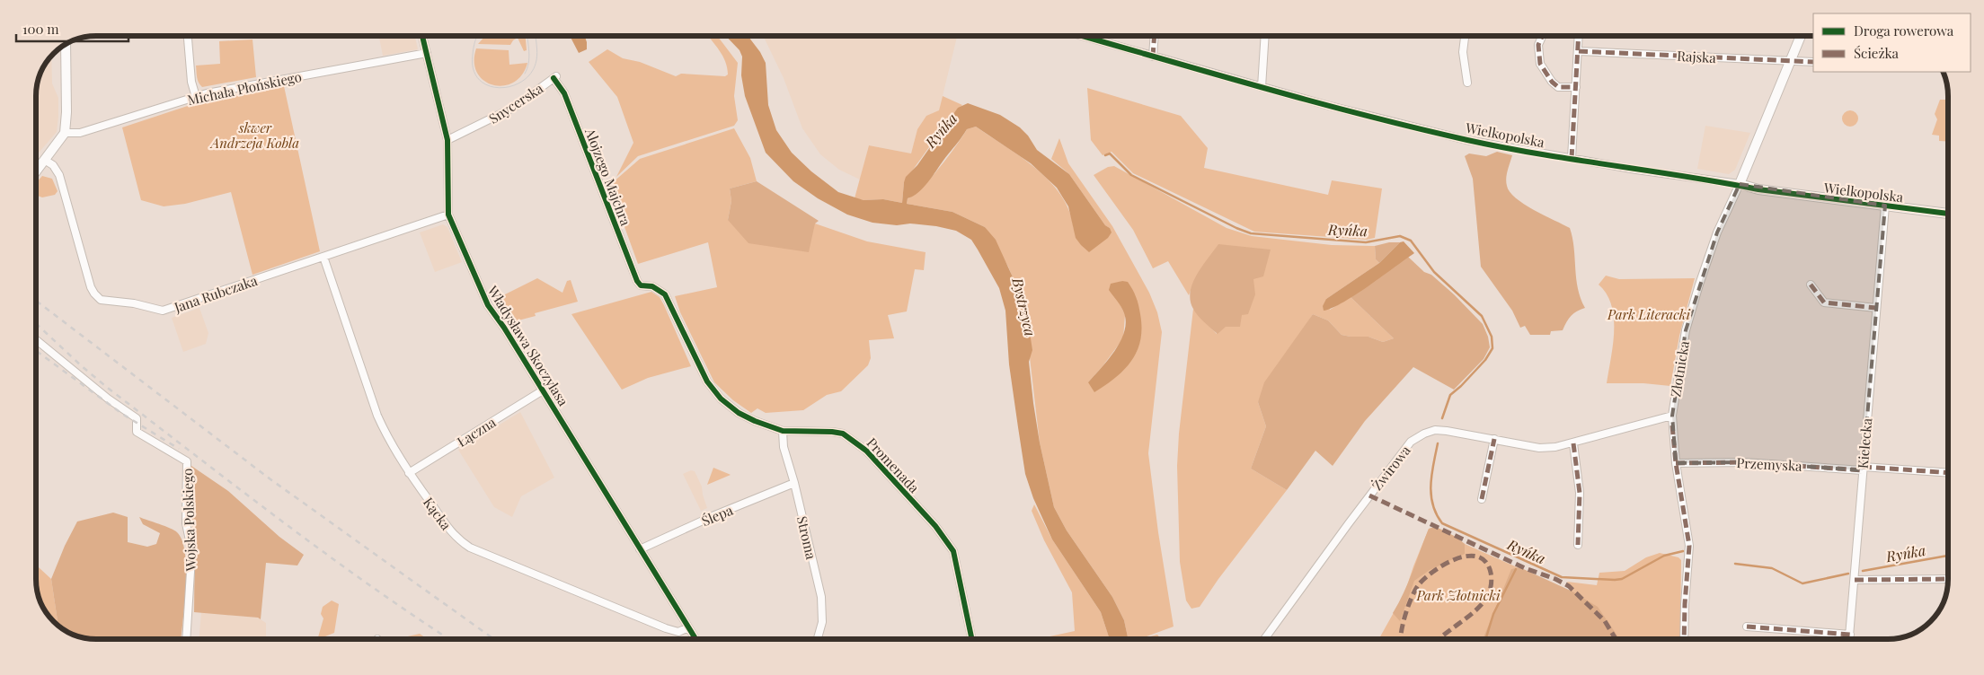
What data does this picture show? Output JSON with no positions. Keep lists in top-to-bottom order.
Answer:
{
  "streets": {
    "street": [
      "Rajska",
      "Michała Płońskiego",
      "Snycerska",
      "Wielkopolska",
      "Alojzego Majchra",
      "Jana Rubczaka",
      "Władysława Skoczylasa",
      "Złotnicka",
      "Łączna",
      "Kielecka",
      "Przemyska",
      "Promenada",
      "Żwirowa",
      "Kącka",
      "Ślepa",
      "Wojska Polskiego",
      "Stroma"
    ]
  },
  "crossings": [
    ["Rajska", "Złotnicka"],
    ["Michała Płońskiego", "Władysława Skoczylasa"],
    ["Snycerska", "Alojzego Majchra"],
    ["Snycerska", "Władysława Skoczylasa"],
    ["Wielkopolska", "Złotnicka"],
    ["Wielkopolska", "Kielecka"],
    ["Alojzego Majchra", "Promenada"],
    ["Jana Rubczaka", "Władysława Skoczylasa"],
    ["Jana Rubczaka", "Kącka"],
    ["Władysława Skoczylasa", "Łączna"],
    ["Władysława Skoczylasa", "Kącka"],
    ["Władysława Skoczylasa", "Ślepa"],
    ["Złotnicka", "Przemyska"],
    ["Złotnicka", "Żwirowa"],
    ["Łączna", "Kącka"],
    ["Kielecka", "Przemyska"],
    ["Promenada", "Stroma"],
    ["Ślepa", "Stroma"]
  ],
  "water": ["Ryńka", "Bystrzyca"],
  "parks": ["skwer Andrzeja Kobla", "Park Literacki", "Park Złotnicki"],
  "legend": ["Droga rowerowa", "Ścieżka"],
  "scale_bar": "100 m"
}
